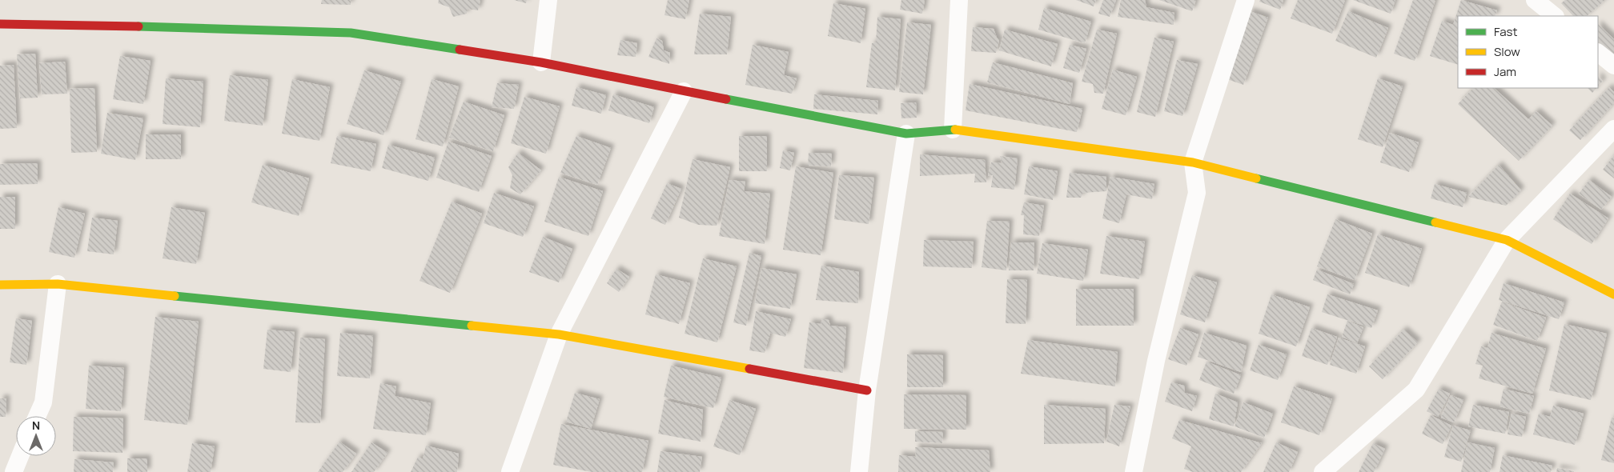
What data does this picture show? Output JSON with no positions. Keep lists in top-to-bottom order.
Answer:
{
  "legend": ["Fast", "Slow", "Jam"],
  "north": "top"
}
